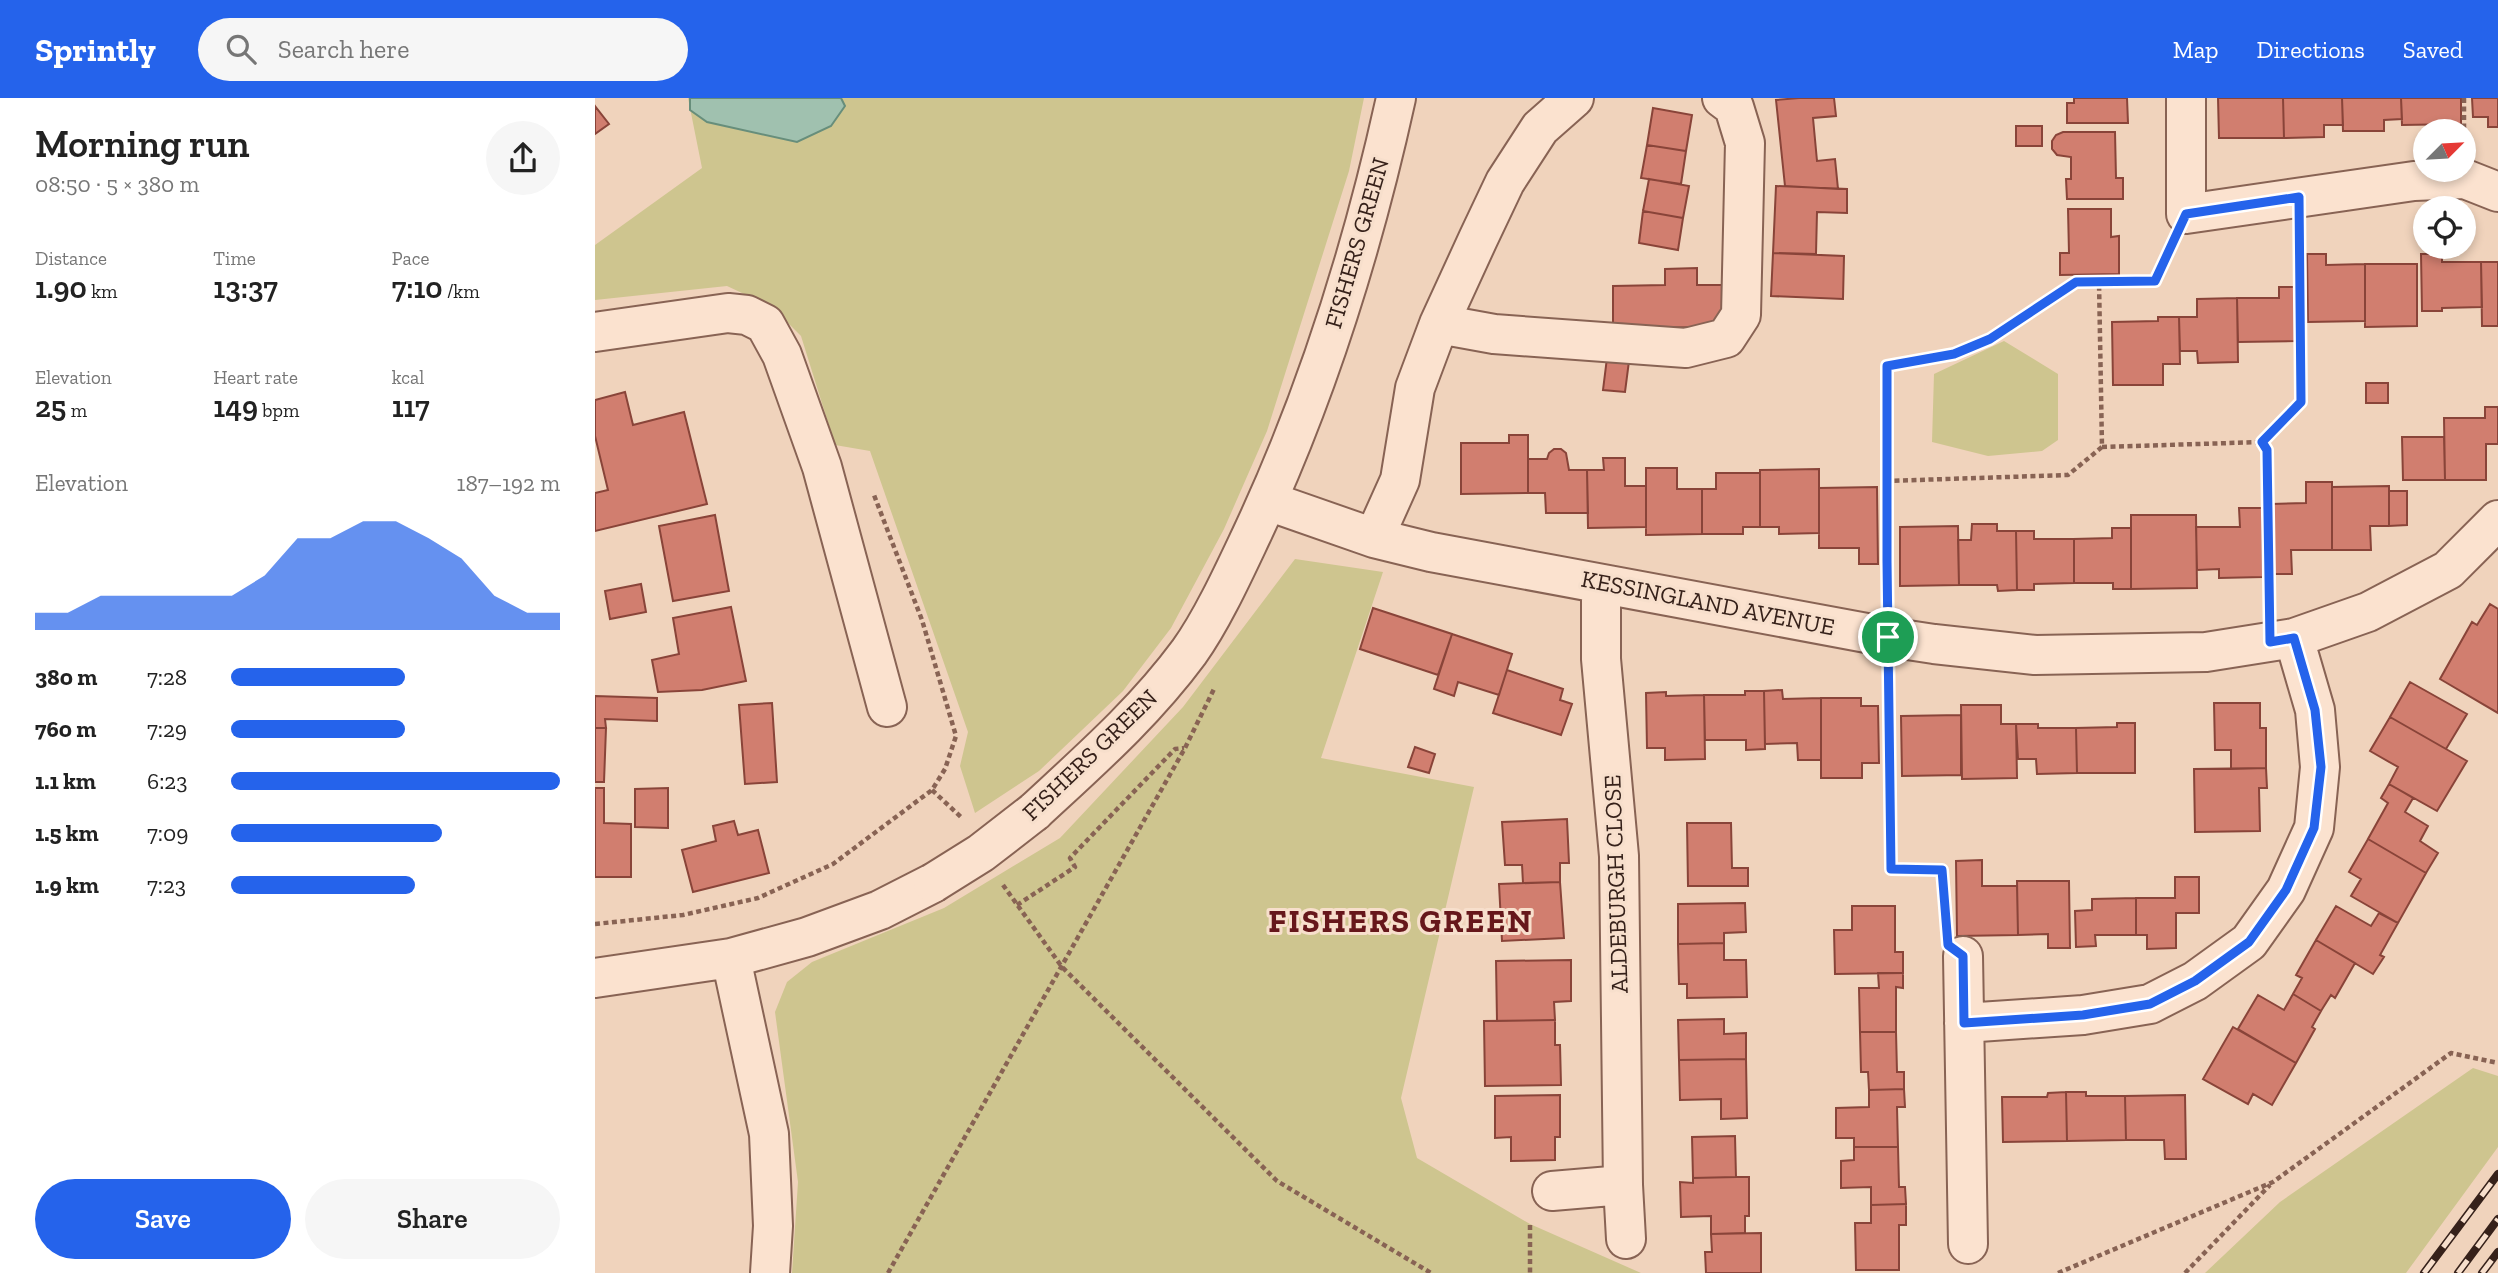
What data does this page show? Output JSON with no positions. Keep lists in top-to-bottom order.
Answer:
{
  "streets": {
    "street": ["FISHERS GREEN", "KESSINGLAND AVENUE", "ALDEBURGH CLOSE"]
  },
  "crossings": [
    ["FISHERS GREEN", "KESSINGLAND AVENUE"],
    ["KESSINGLAND AVENUE", "ALDEBURGH CLOSE"]
  ],
  "districts": ["FISHERS GREEN"],
  "north": "top right",
  "page": {
    "header": "Sprintly",
    "search": "Search here",
    "nav": ["Map", "Directions", "Saved"],
    "heading": ["Morning run", "08:50 · 5 × 380 m"],
    "stats": [
      ["Distance", "1.90 km"],
      ["Time", "13:37"],
      ["Pace", "7:10 /km"],
      ["Elevation", "25 m"],
      ["Heart rate", "149 bpm"],
      ["kcal", "117"]
    ],
    "chart": ["Elevation", "187–192 m"],
    "list": [
      {
        "name": "380 m",
        "note": "7:28"
      },
      {
        "name": "760 m",
        "note": "7:29"
      },
      {
        "name": "1.1 km",
        "note": "6:23"
      },
      {
        "name": "1.5 km",
        "note": "7:09"
      },
      {
        "name": "1.9 km",
        "note": "7:23"
      }
    ],
    "buttons": ["Save", "Share"]
  }
}
